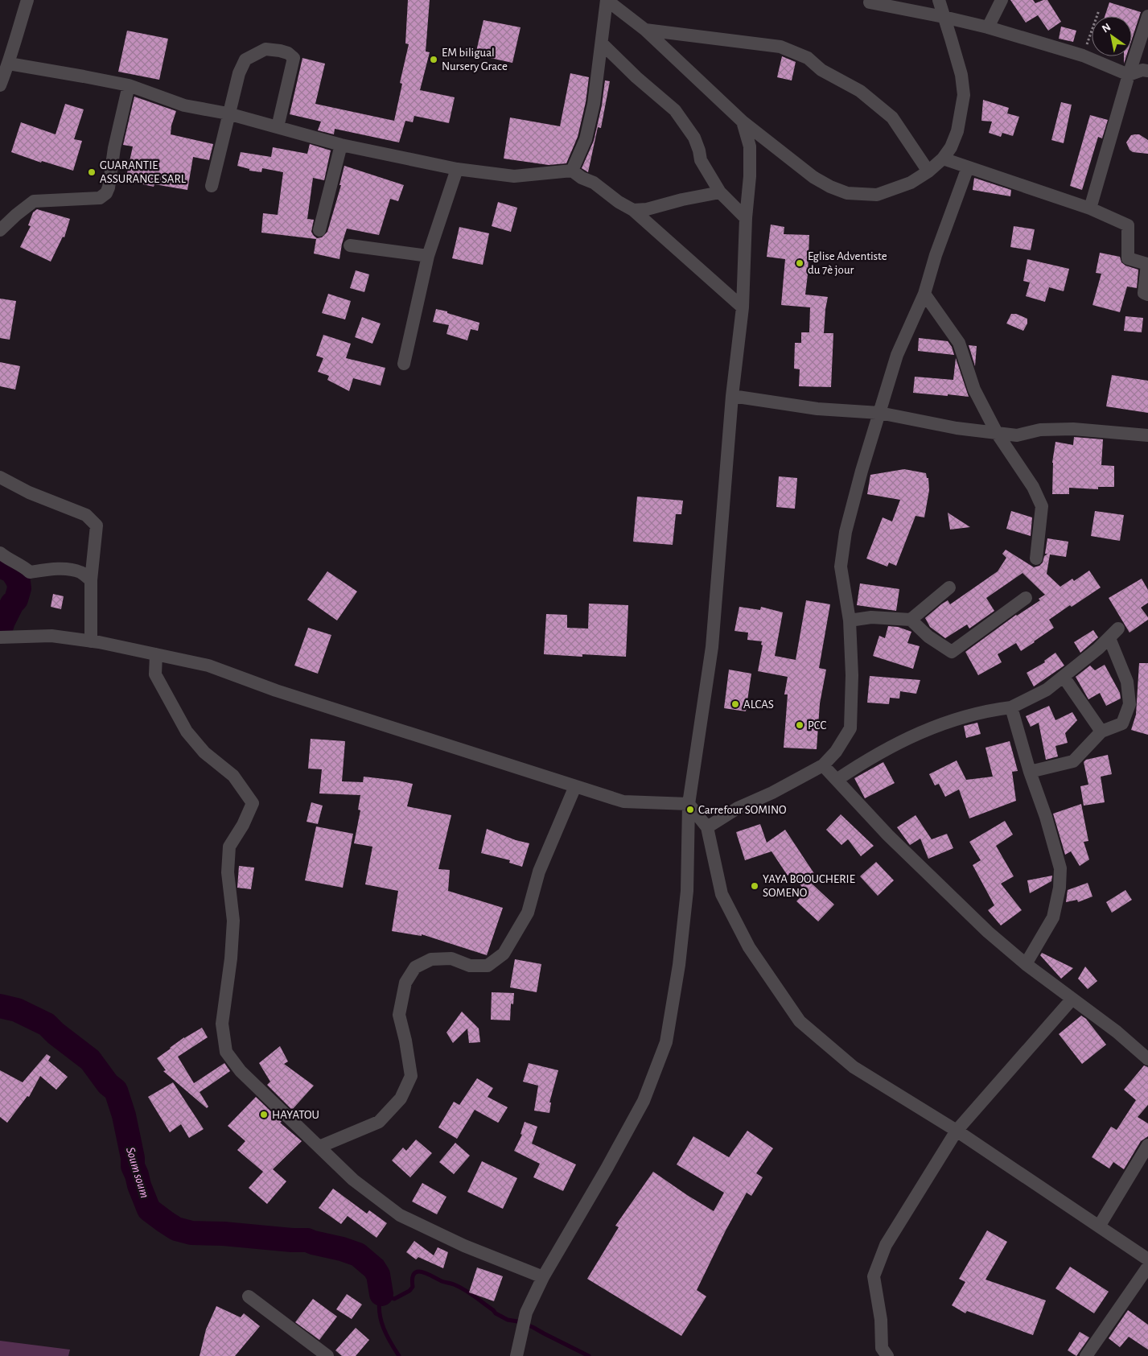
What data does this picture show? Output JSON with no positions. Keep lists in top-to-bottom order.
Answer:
{
  "water": ["Soum soum"],
  "places": [
    "EM biligual Nursery Grace",
    "GUARANTIE ASSURANCE SARL",
    "Eglise Adventiste du 7è jour",
    "ALCAS",
    "PCC",
    "Carrefour SOMINO",
    "YAYA BOOUCHERIE SOMENO",
    "HAYATOU"
  ],
  "north": "top left"
}
